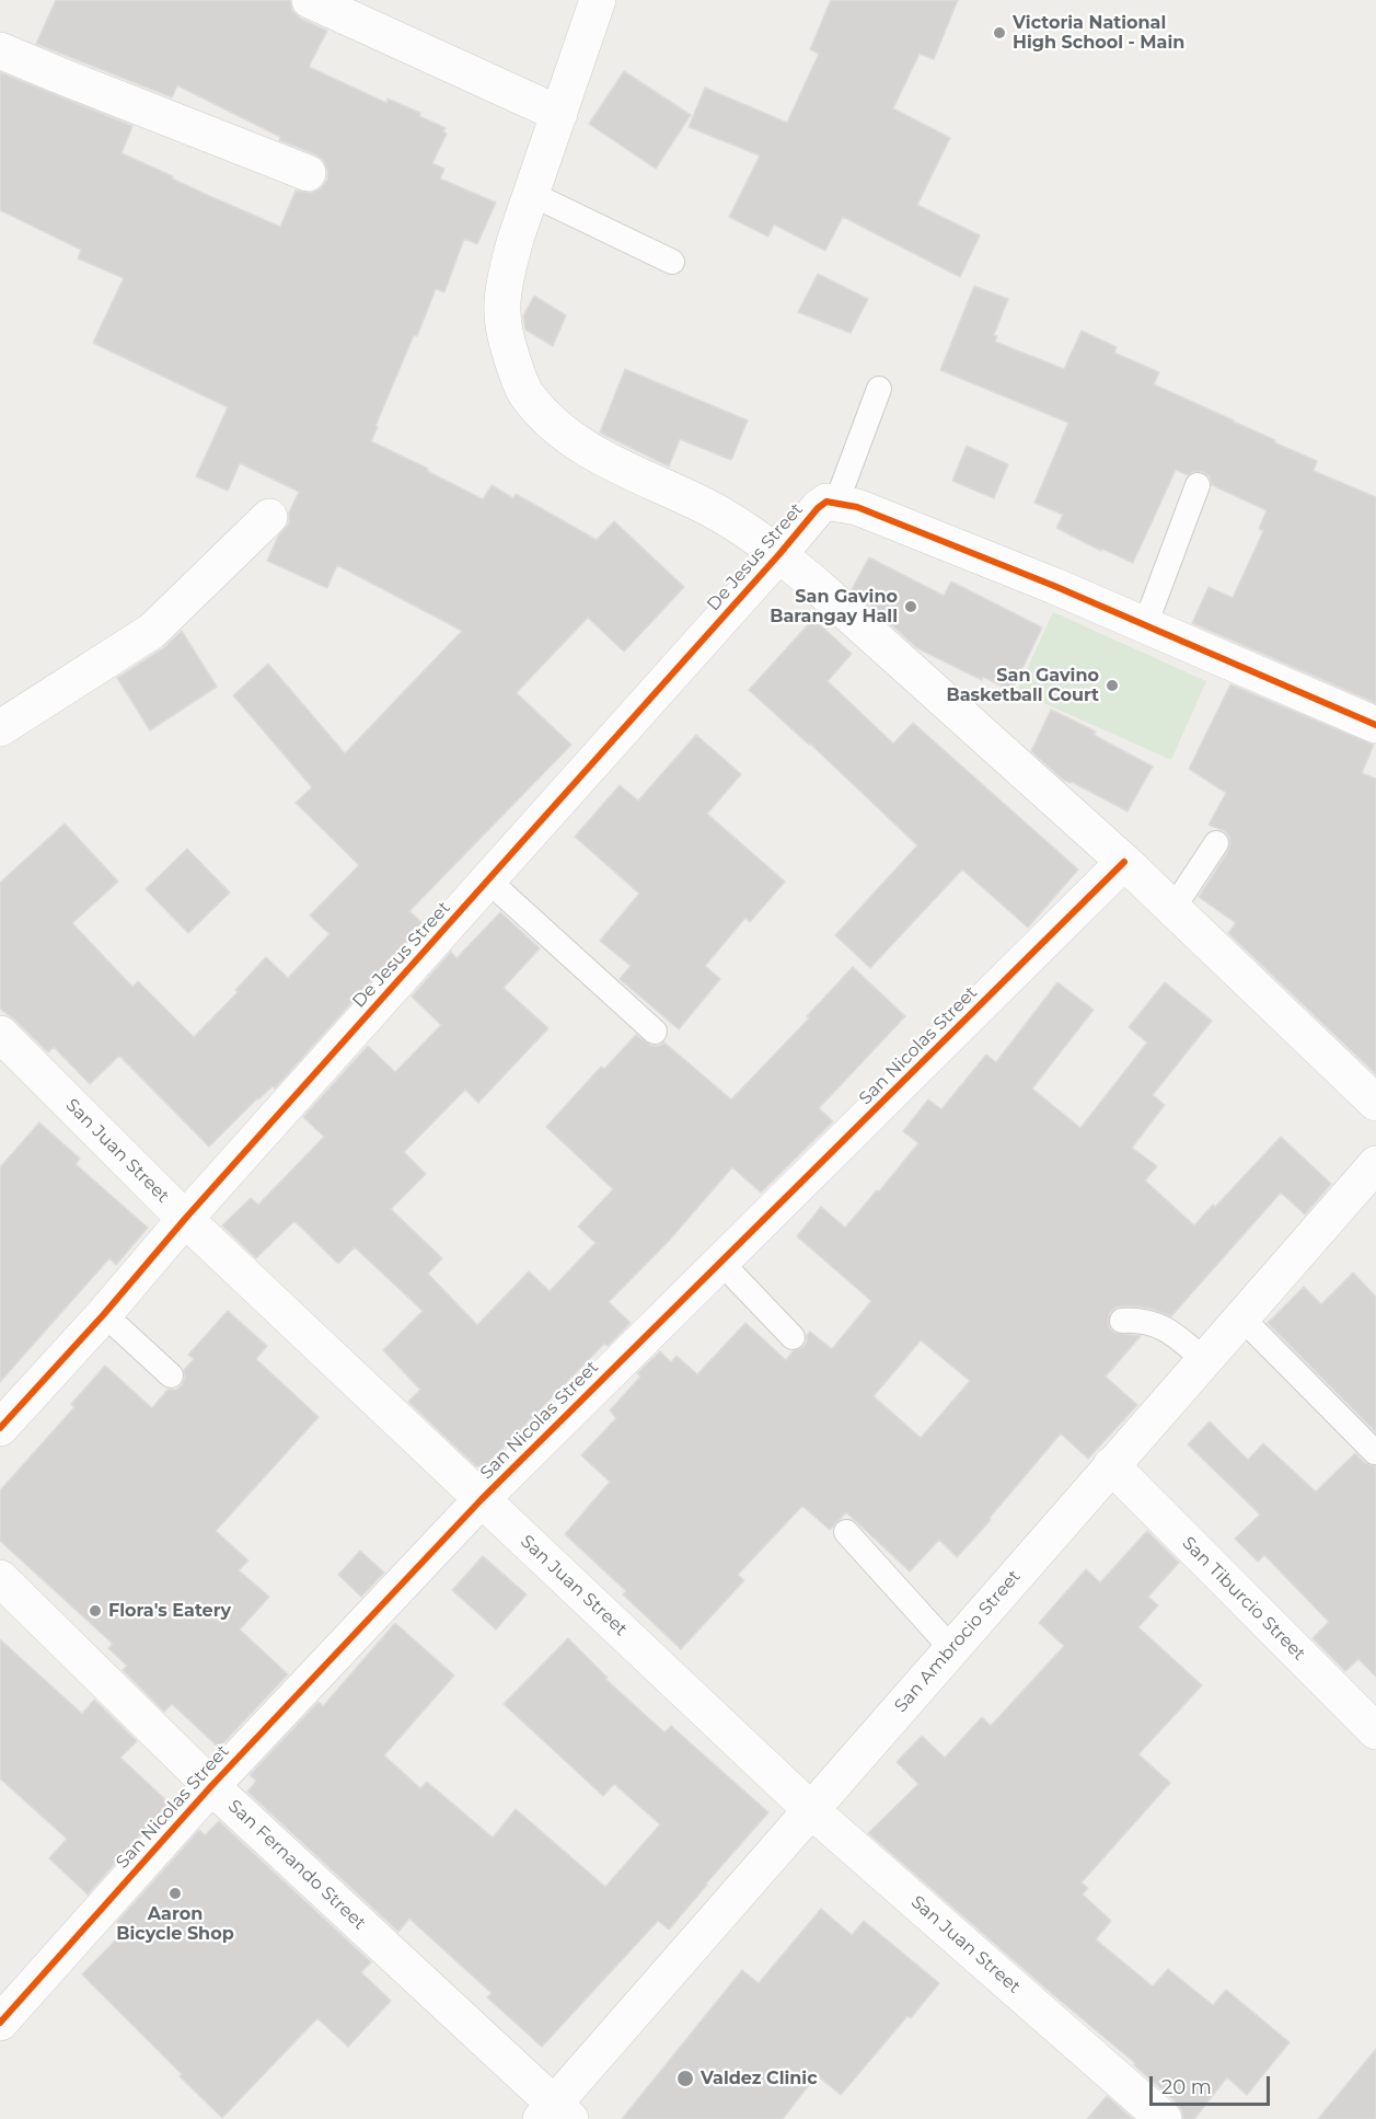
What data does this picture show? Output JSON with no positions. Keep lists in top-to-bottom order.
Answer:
{
  "streets": {
    "street": [
      "De Jesus Street",
      "San Nicolas Street",
      "San Juan Street",
      "San Tiburcio Street",
      "San Ambrocio Street",
      "San Fernando Street"
    ]
  },
  "crossings": [
    ["De Jesus Street", "San Juan Street"],
    ["San Nicolas Street", "San Juan Street"],
    ["San Nicolas Street", "San Fernando Street"],
    ["San Juan Street", "San Ambrocio Street"],
    ["San Tiburcio Street", "San Ambrocio Street"],
    ["San Ambrocio Street", "San Fernando Street"]
  ],
  "places": [
    "Victoria National High School - Main",
    "San Gavino Barangay Hall",
    "San Gavino Basketball Court",
    "Flora's Eatery",
    "Aaron Bicycle Shop",
    "Valdez Clinic"
  ],
  "scale_bar": "20 m"
}
